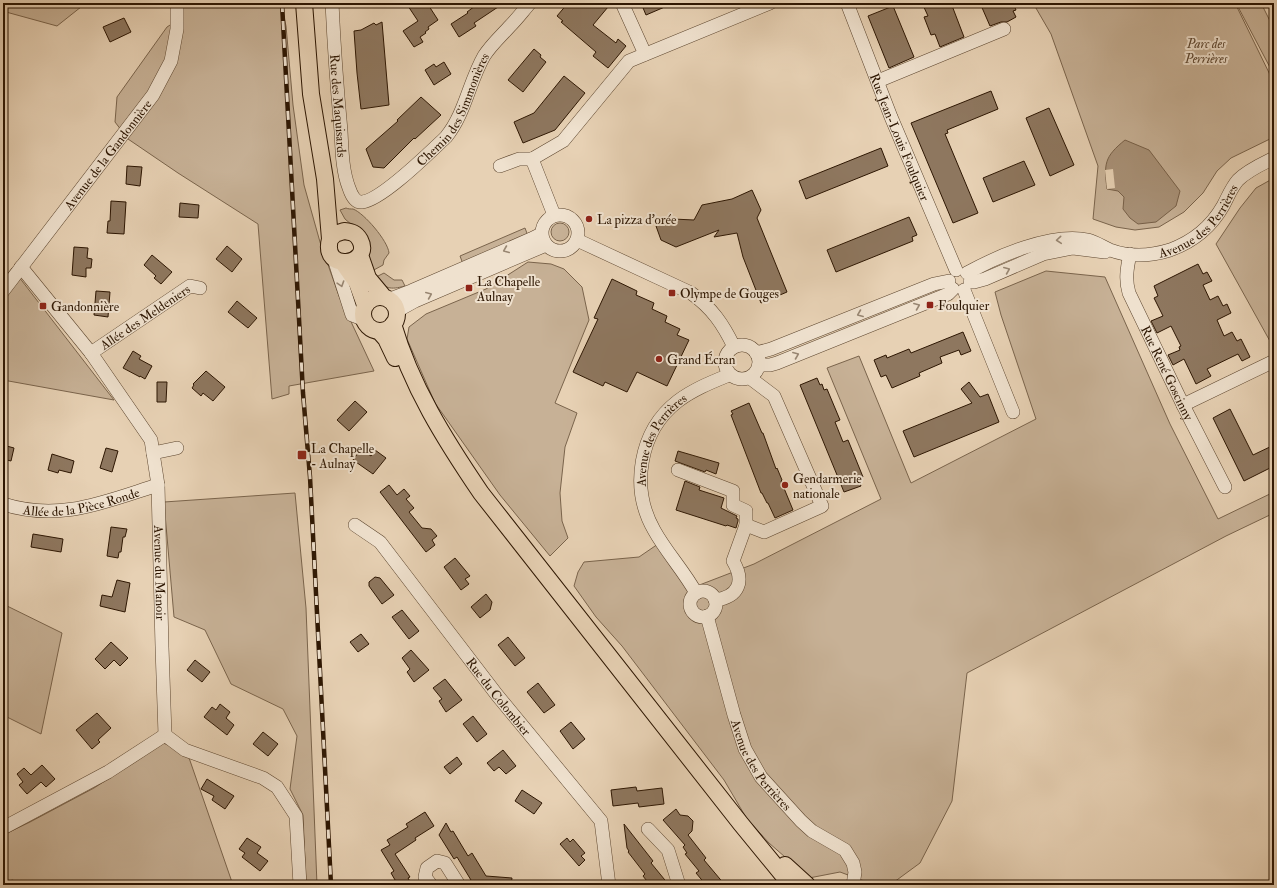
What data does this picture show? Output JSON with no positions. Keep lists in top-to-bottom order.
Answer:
{
  "streets": {
    "street": [
      "Rue des Maquisards",
      "Chemin des Simmonières",
      "Rue Jean-Louis Foulquier",
      "Avenue de la Gandonnière",
      "Avenue des Perrières",
      "Allée des Meldeniers",
      "Rue René Goscinny",
      "Allée de la Pièce Ronde",
      "Avenue du Manoir",
      "Rue du Colombier"
    ]
  },
  "crossings": [
    ["Rue des Maquisards", "Chemin des Simmonières"],
    ["Rue Jean-Louis Foulquier", "Avenue des Perrières"],
    ["Avenue de la Gandonnière", "Avenue du Manoir"],
    ["Avenue des Perrières", "Rue René Goscinny"],
    ["Allée des Meldeniers", "Avenue du Manoir"],
    ["Allée de la Pièce Ronde", "Avenue du Manoir"]
  ],
  "parks": ["Parc des Perrières"],
  "places": {
    "other": ["La pizza d'orée", "Grand Écran", "Gendarmerie nationale"],
    "transit": [
      "La Chapelle Aulnay",
      "Olympe de Gouges",
      "Foulquier",
      "Gandonnière",
      "La Chapelle - Aulnay"
    ]
  }
}
